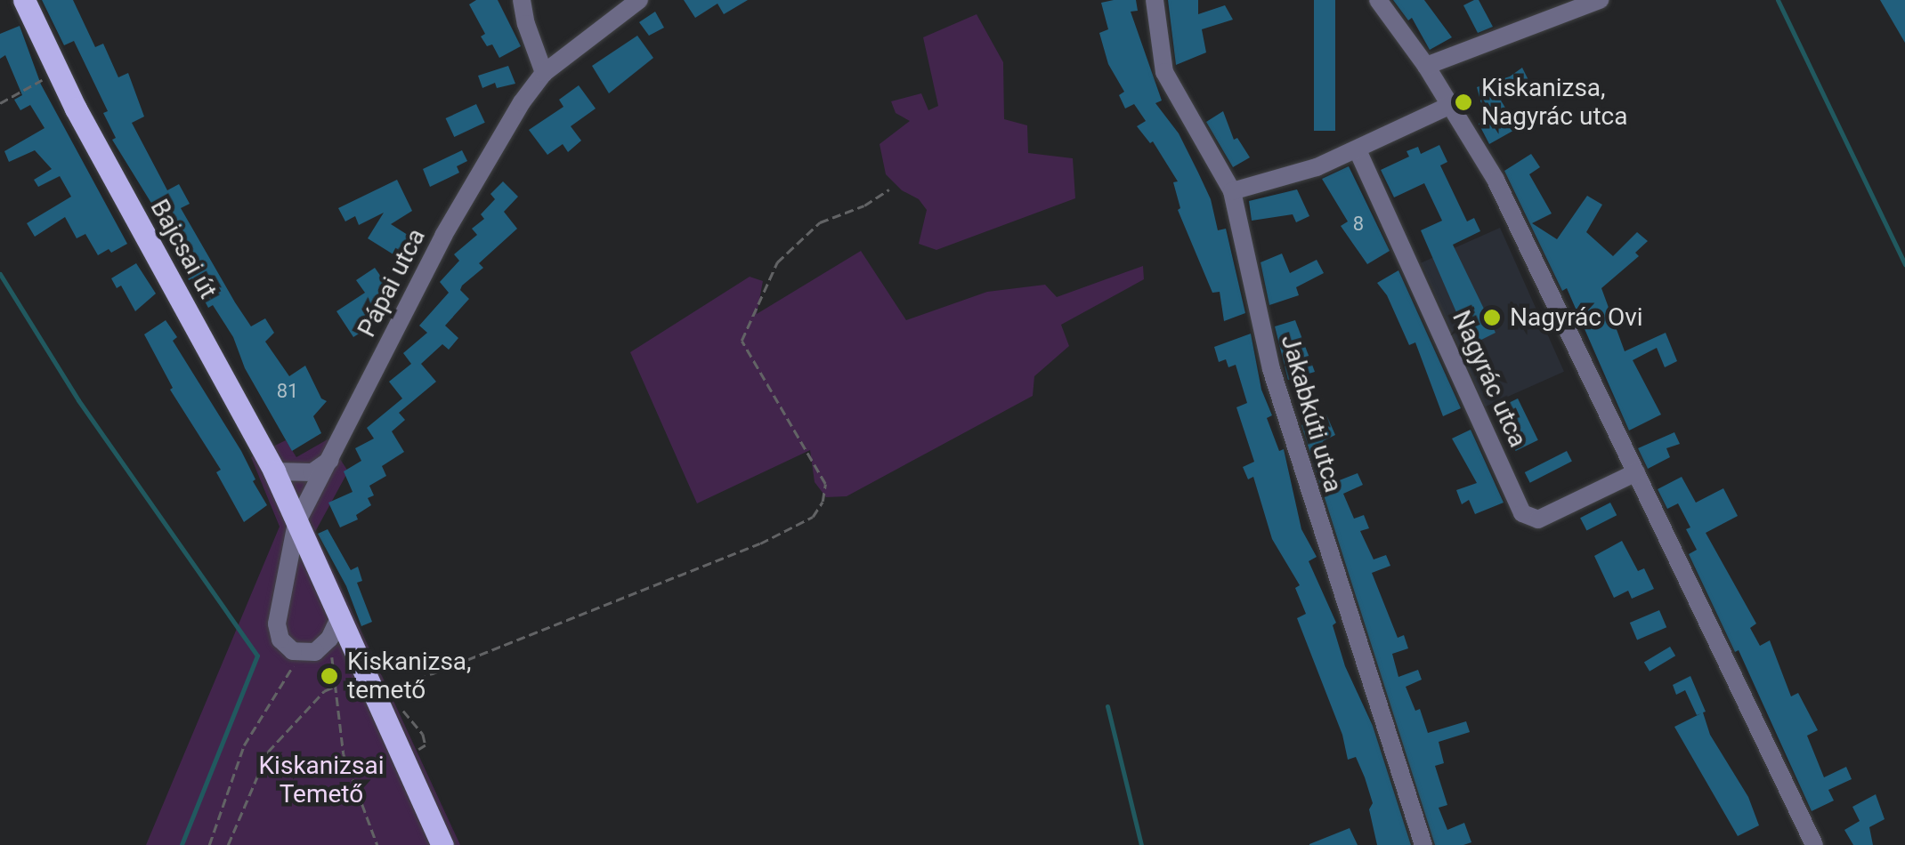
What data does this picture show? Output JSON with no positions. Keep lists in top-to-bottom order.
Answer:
{
  "streets": {
    "main road": ["Bajcsai út"],
    "street": ["Pápai utca", "Nagyrác utca", "Jakabkúti utca"]
  },
  "crossings": [
    ["Bajcsai út", "Pápai utca"]
  ],
  "parks": ["Kiskanizsai Temető"],
  "places": ["Kiskanizsa, Nagyrác utca", "Nagyrác Ovi", "Kiskanizsa, temető"],
  "house_numbers": ["8", "81"]
}
